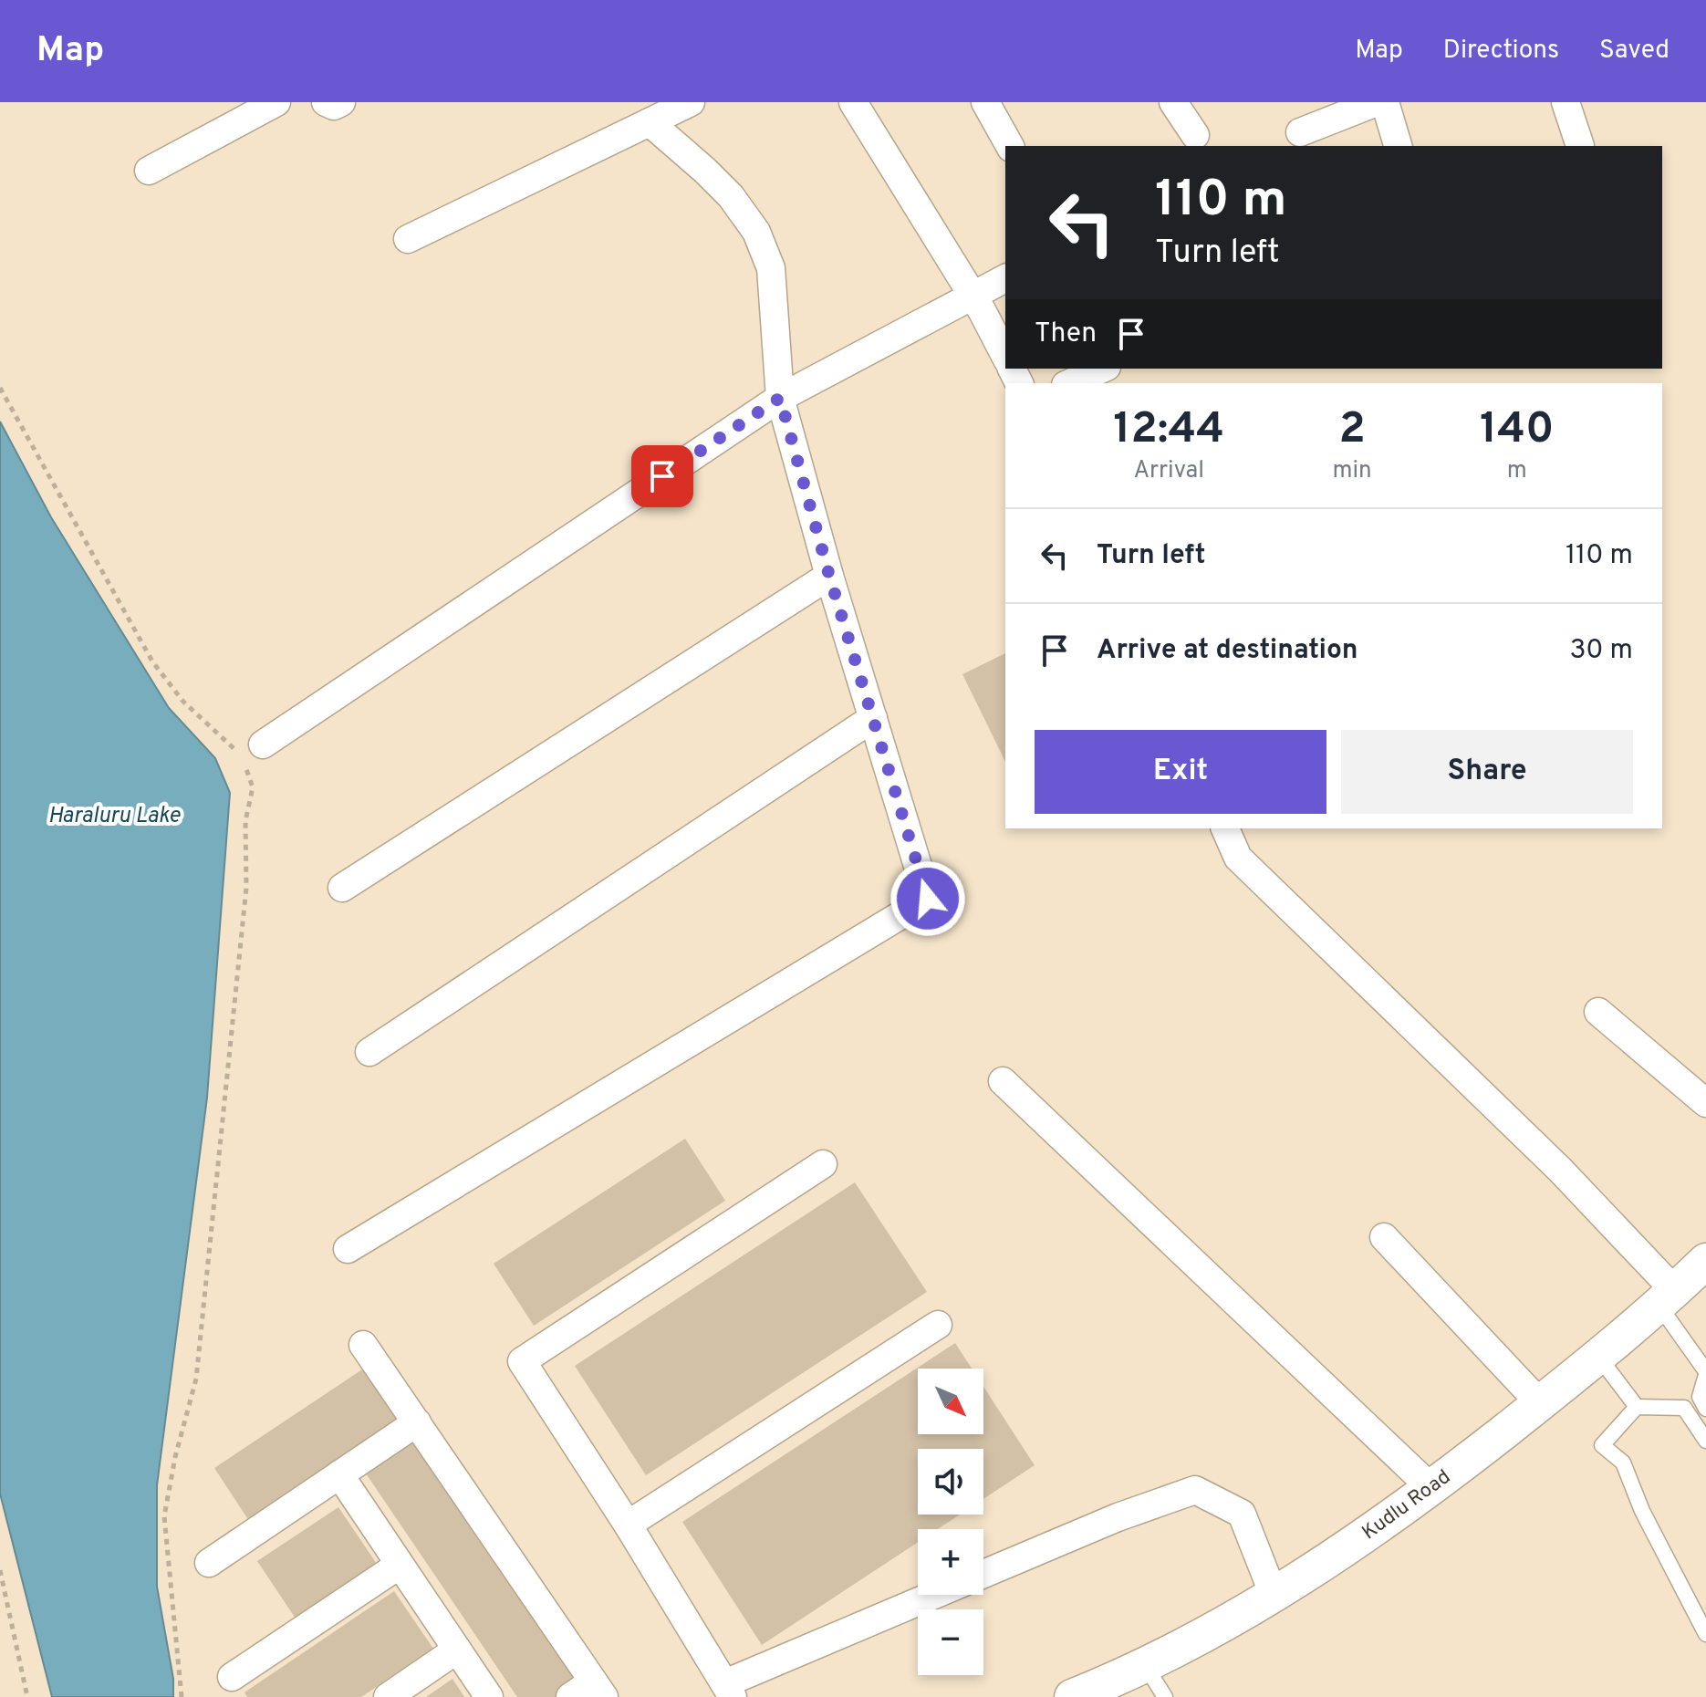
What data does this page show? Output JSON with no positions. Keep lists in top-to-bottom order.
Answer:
{
  "streets": {
    "street": ["Kudlu Road"]
  },
  "water": ["Haraluru Lake"],
  "north": "bottom right",
  "page": {
    "header": "Map",
    "nav": ["Map", "Directions", "Saved"],
    "turn": ["110 m", "Turn left"],
    "then": "Then",
    "eta": [
      "12:44",
      "Arrival",
      "2",
      "min",
      "140",
      "m"
    ],
    "list": [
      {
        "name": "Turn left",
        "value": "110 m"
      },
      {
        "name": "Arrive at destination",
        "value": "30 m"
      }
    ],
    "buttons": ["Exit", "Share"],
    "map_buttons": ["+", "−"]
  }
}
